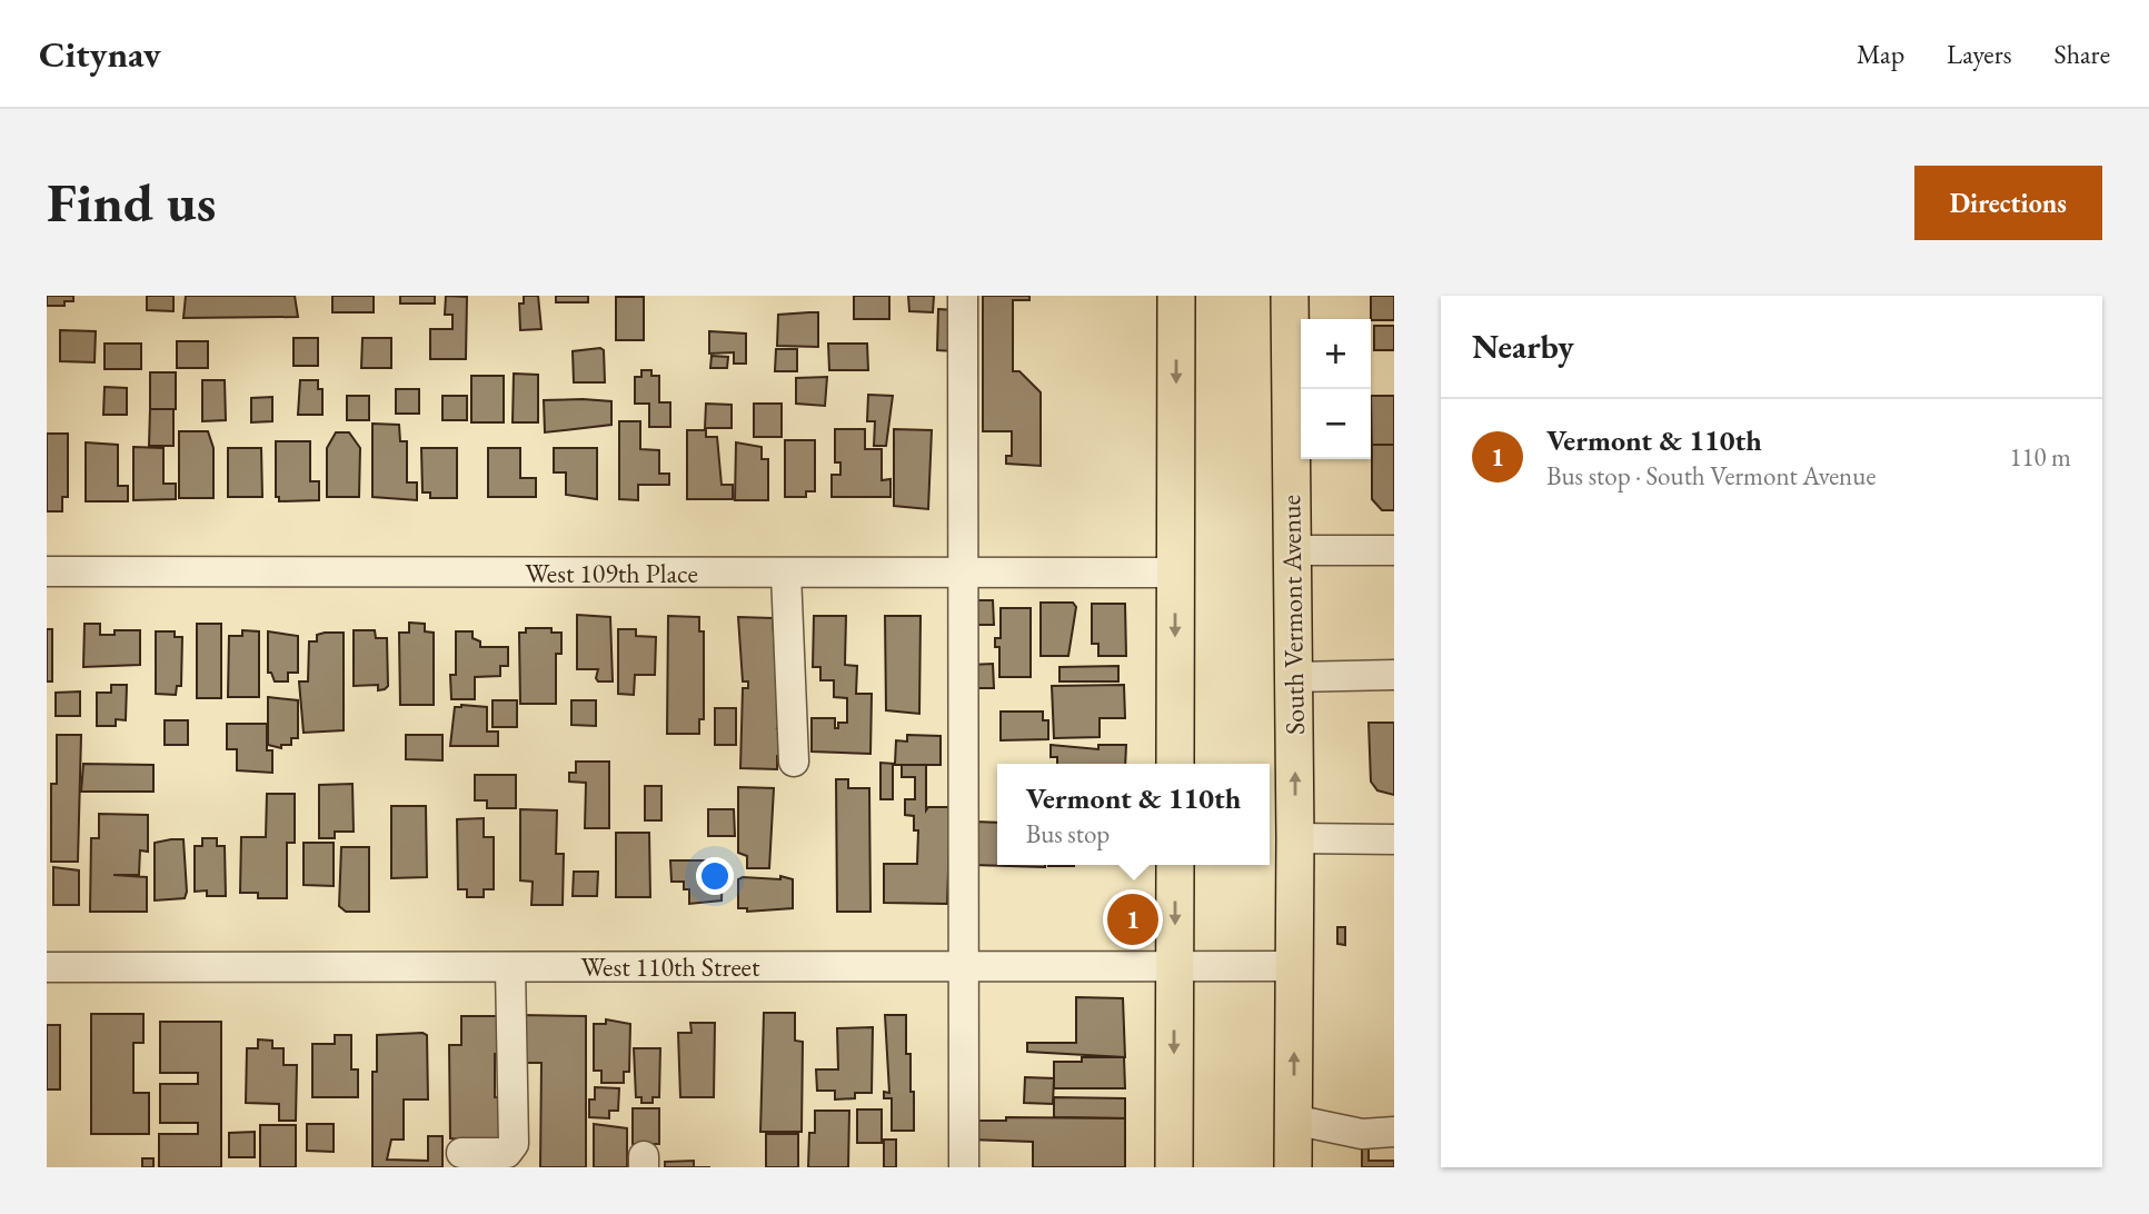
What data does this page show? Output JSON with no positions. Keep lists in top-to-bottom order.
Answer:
{
  "streets": {
    "main road": ["South Vermont Avenue"],
    "street": ["West 109th Place", "West 110th Street"]
  },
  "crossings": [
    ["South Vermont Avenue", "West 110th Street"]
  ],
  "page": {
    "header": "Citynav",
    "nav": ["Map", "Layers", "Share"],
    "buttons": "Directions",
    "title": "Find us",
    "heading": "Nearby",
    "map_buttons": ["+", "−"],
    "list": [
      {
        "mark": "1",
        "name": "Vermont & 110th",
        "note": "Bus stop · South Vermont Avenue",
        "value": "110 m"
      }
    ],
    "popup": ["Vermont & 110th", "Bus stop"],
    "pins": "1"
  }
}
